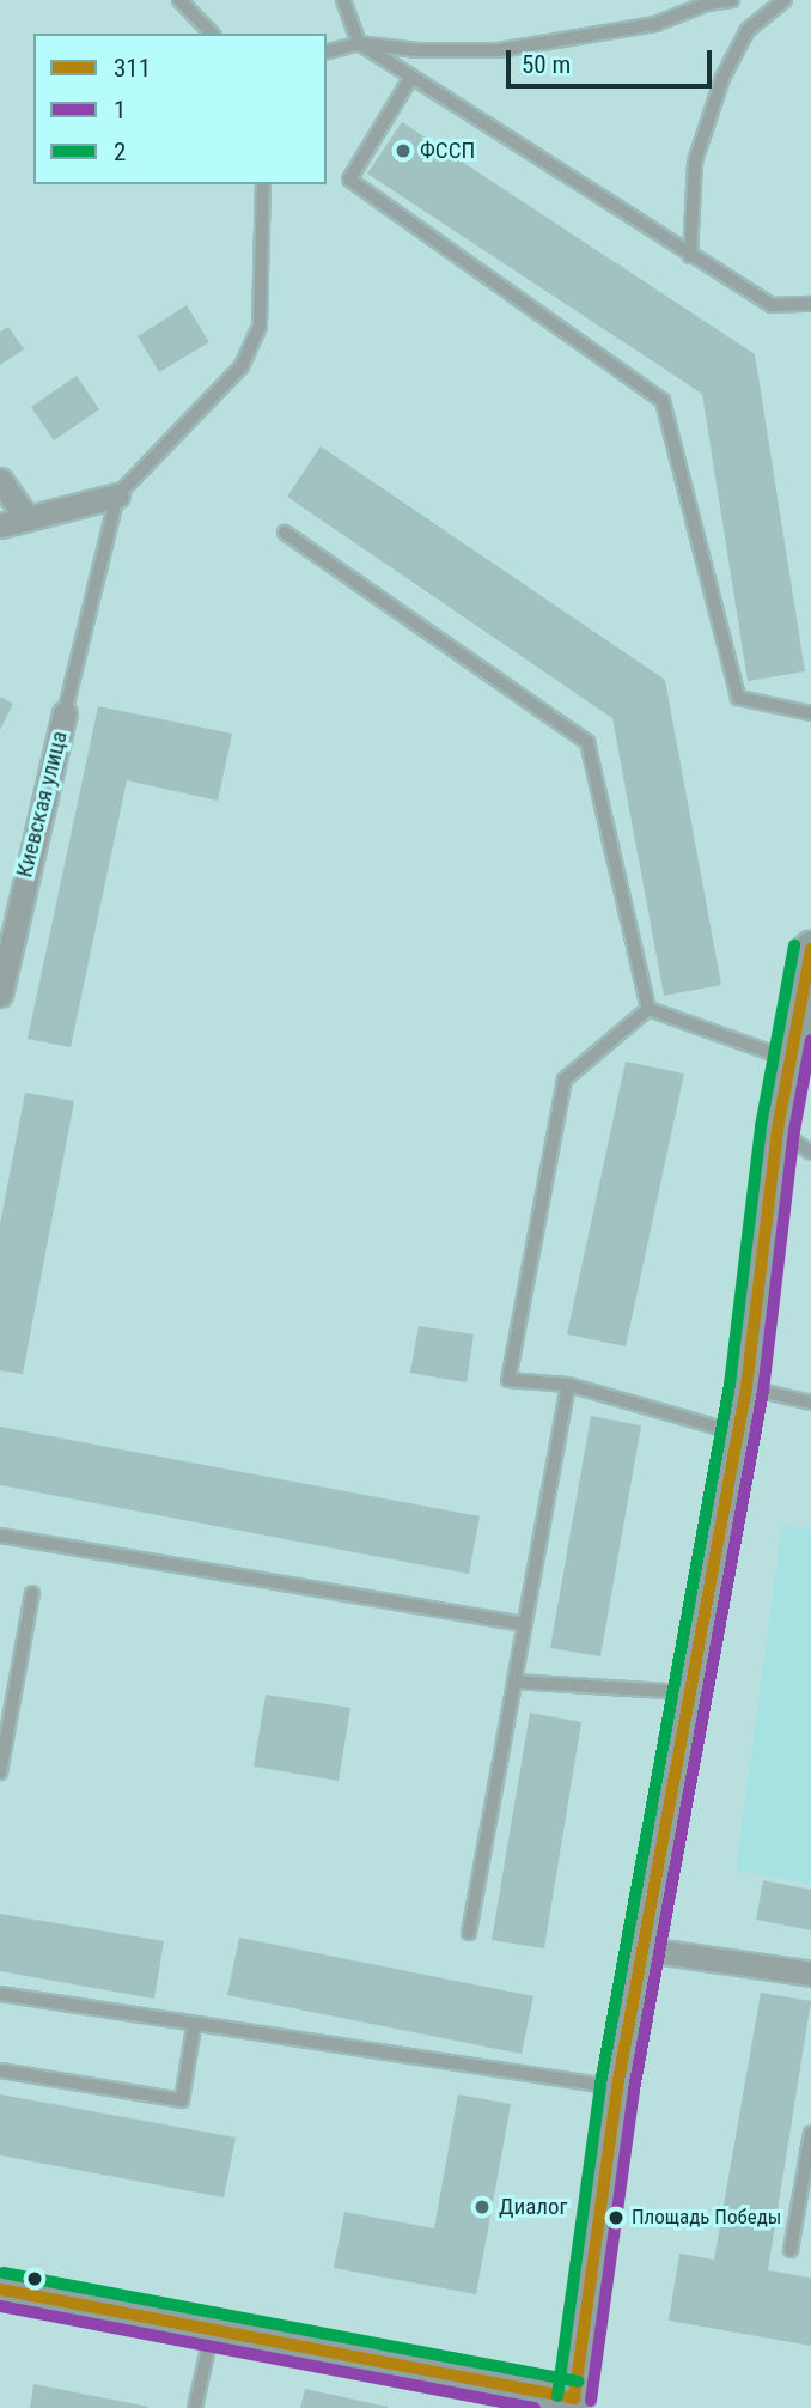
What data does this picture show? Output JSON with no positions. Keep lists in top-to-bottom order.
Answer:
{
  "streets": {
    "street": ["Киевская улица"]
  },
  "places": ["ФССП", "Диалог", "Площадь Победы"],
  "lines": ["transit line 2", "transit line 311", "transit line 1"],
  "legend": ["311", "1", "2"],
  "scale_bar": "50 m"
}
